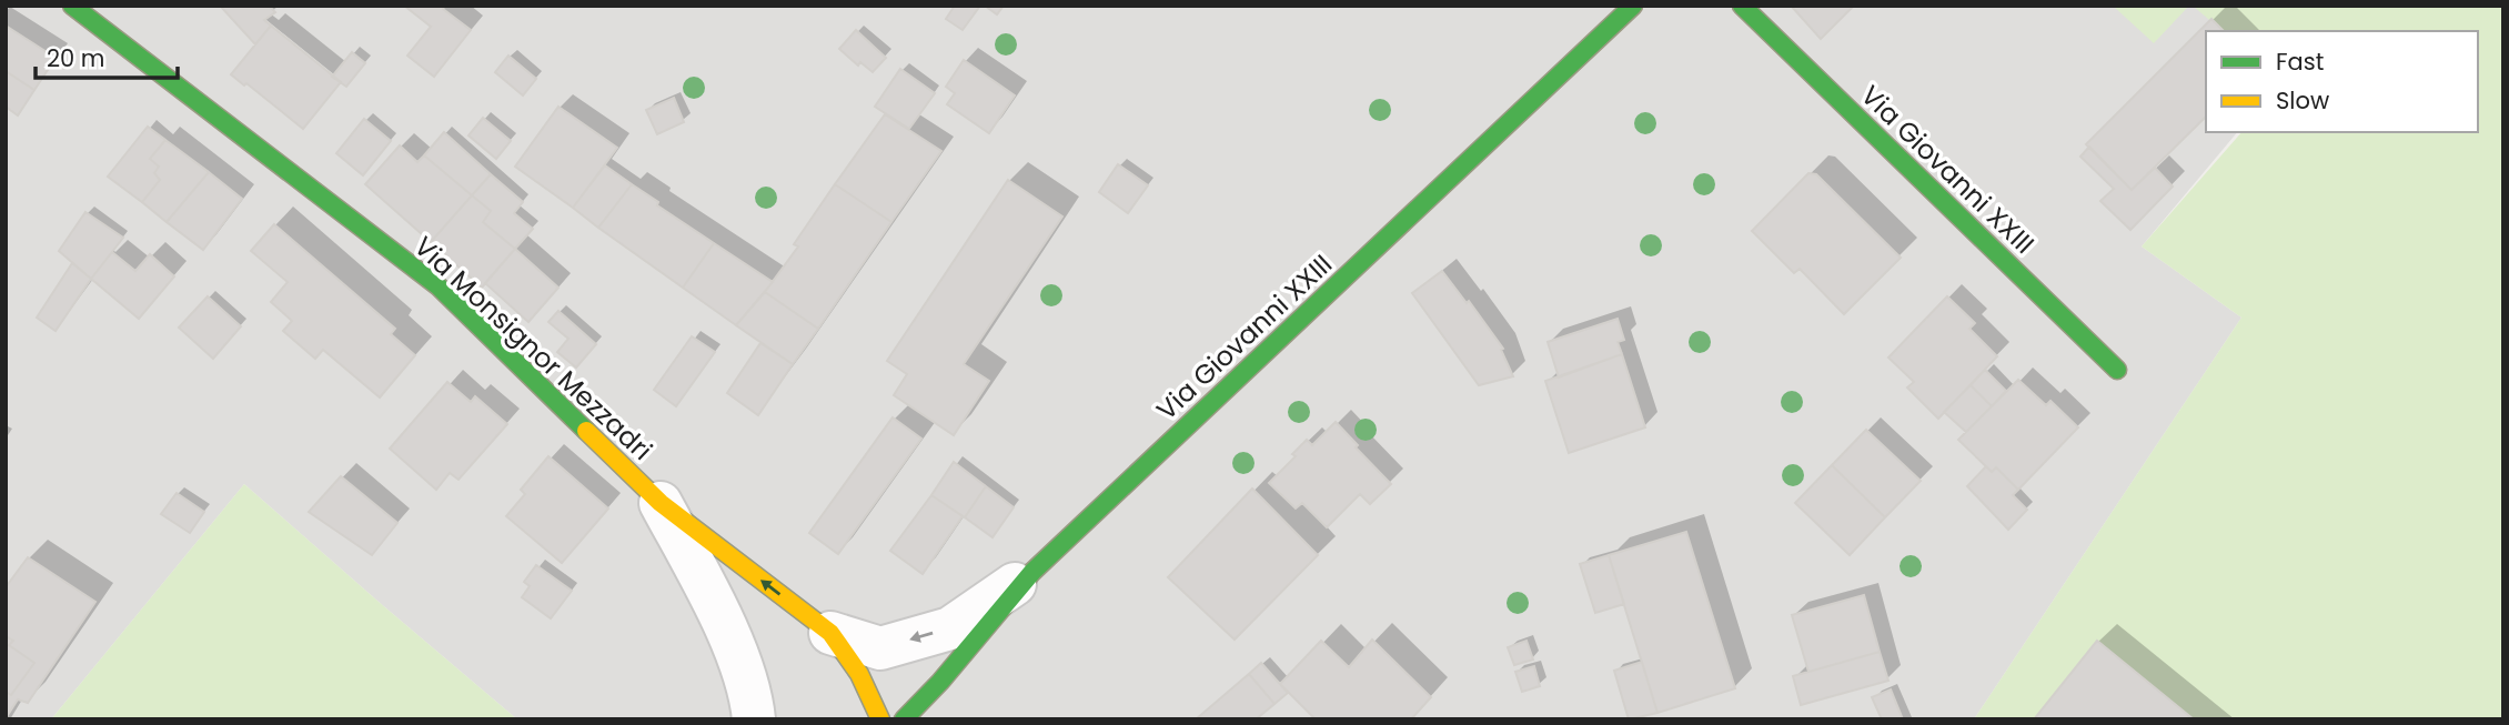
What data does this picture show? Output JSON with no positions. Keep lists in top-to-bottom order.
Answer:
{
  "streets": {
    "street": ["Via Giovanni XXIII", "Via Monsignor Mezzadri"]
  },
  "crossings": [
    ["Via Giovanni XXIII", "Via Monsignor Mezzadri"]
  ],
  "legend": ["Fast", "Slow"],
  "scale_bar": "20 m"
}
